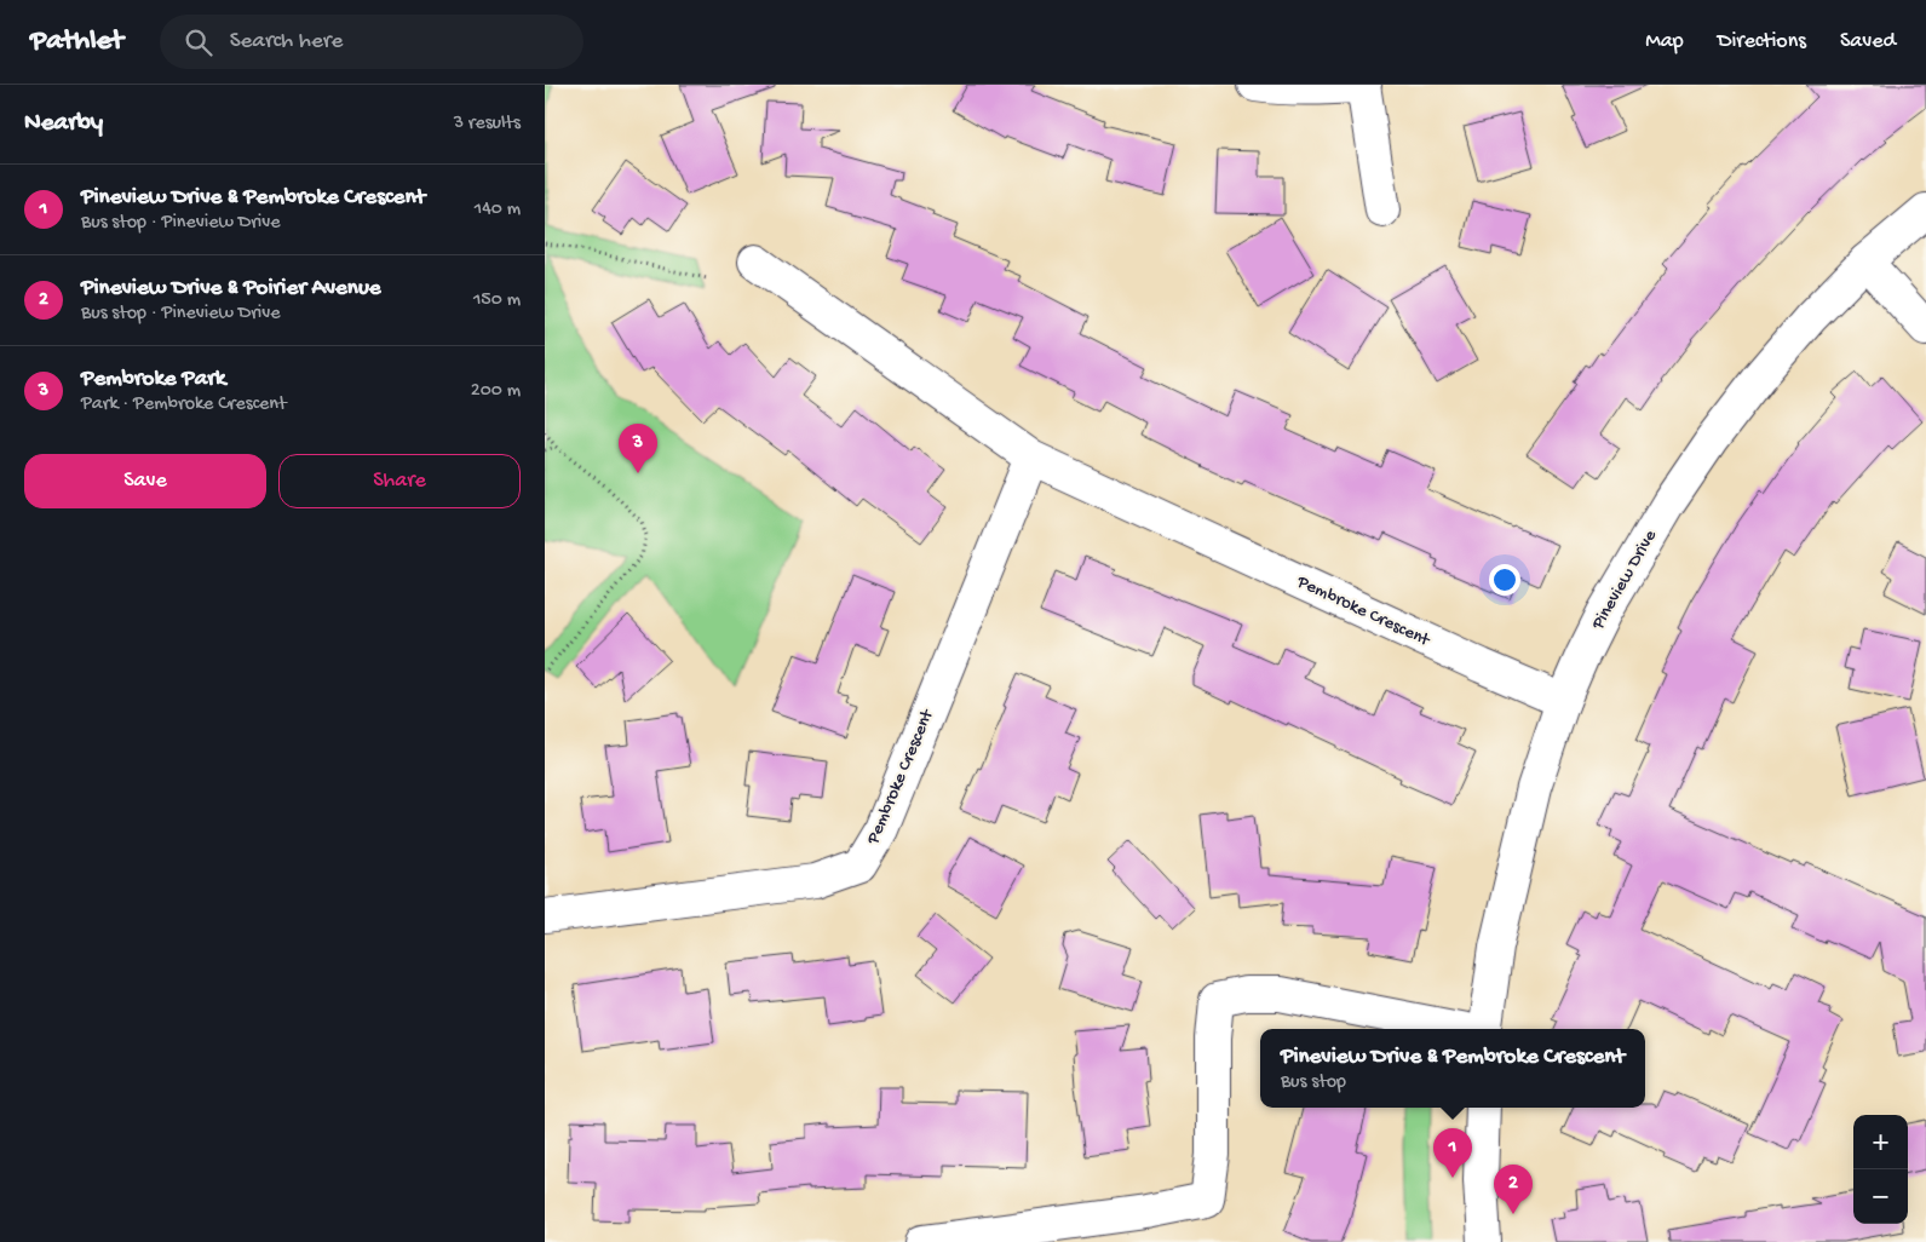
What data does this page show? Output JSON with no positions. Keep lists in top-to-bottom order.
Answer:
{
  "streets": {
    "street": ["Pineview Drive", "Pembroke Crescent"]
  },
  "crossings": [
    ["Pineview Drive", "Pembroke Crescent"]
  ],
  "page": {
    "header": "Pathlet",
    "search": "Search here",
    "nav": ["Map", "Directions", "Saved"],
    "heading": ["Nearby", "3 results"],
    "list": [
      {
        "mark": "1",
        "name": "Pineview Drive & Pembroke Crescent",
        "note": "Bus stop · Pineview Drive",
        "value": "140 m"
      },
      {
        "mark": "2",
        "name": "Pineview Drive & Poirier Avenue",
        "note": "Bus stop · Pineview Drive",
        "value": "150 m"
      },
      {
        "mark": "3",
        "name": "Pembroke Park",
        "note": "Park · Pembroke Crescent",
        "value": "200 m"
      }
    ],
    "pins": ["3", "1", "2"],
    "buttons": ["Save", "Share"],
    "popup": ["Pineview Drive & Pembroke Crescent", "Bus stop"],
    "map_buttons": ["+", "−"]
  }
}
